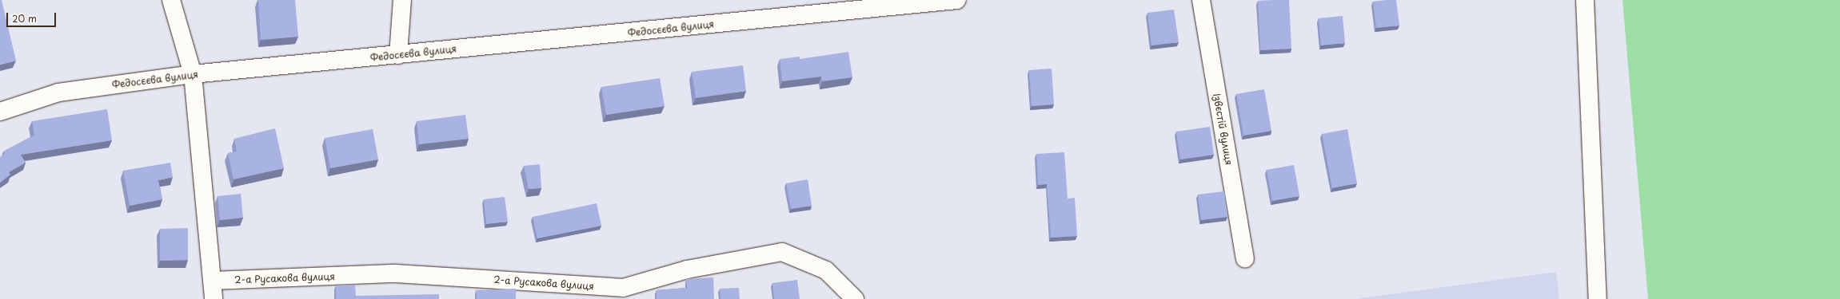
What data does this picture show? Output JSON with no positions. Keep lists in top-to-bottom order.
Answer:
{
  "streets": {
    "street": ["Федосєєва вулиця", "Ізвєстій вулиця", "2-а Русакова вулиця"]
  },
  "scale_bar": "20 m"
}
